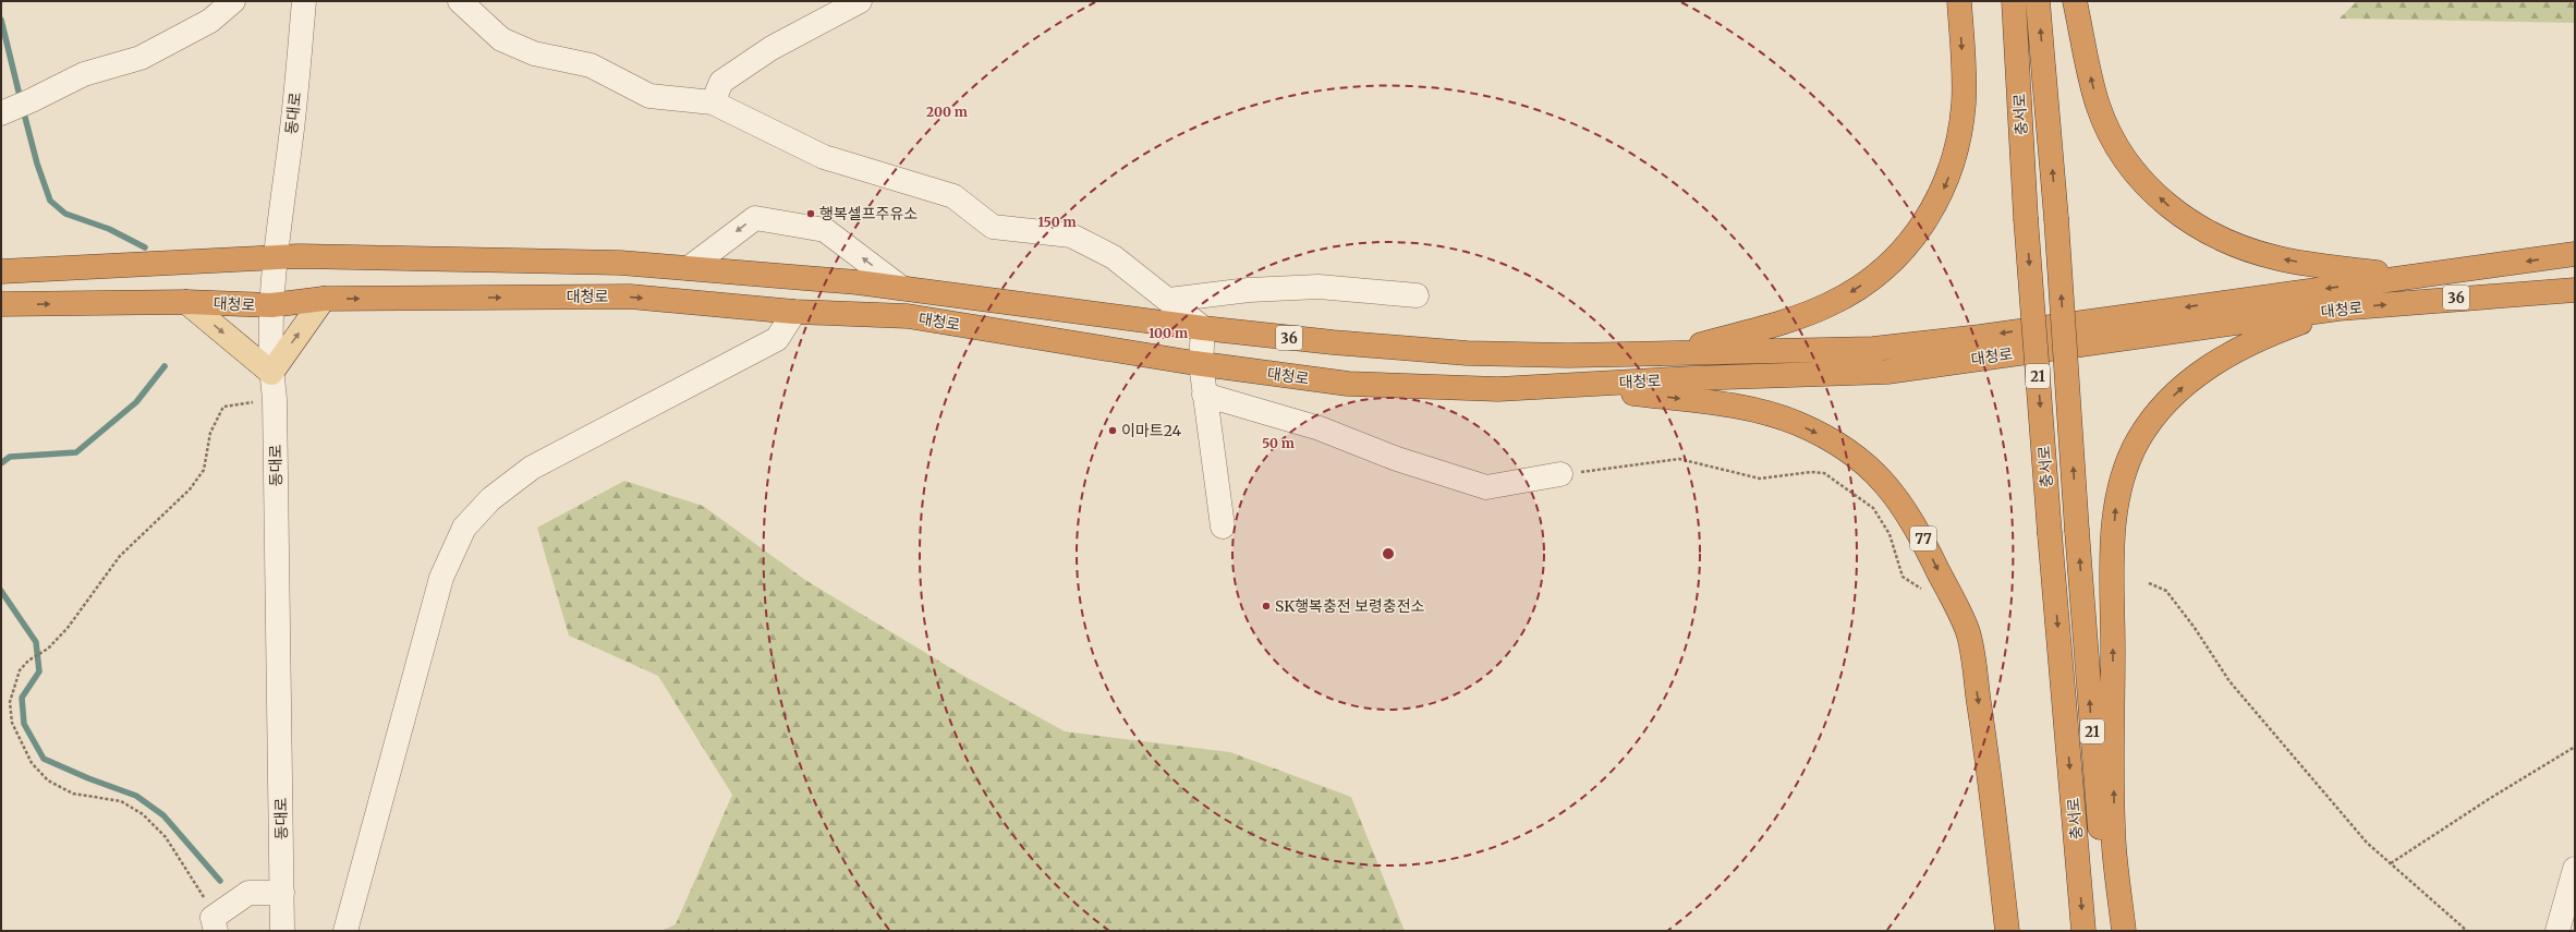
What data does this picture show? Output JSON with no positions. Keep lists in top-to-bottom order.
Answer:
{
  "streets": {
    "highway": [
      "충서로",
      "대청로",
      "36",
      "21",
      "77"
    ],
    "street": ["동대로"]
  },
  "crossings": [
    ["동대로", "대청로"],
    ["대청로", "77"]
  ],
  "places": ["행복셀프주유소", "이마트24", "SK행복충전 보령충전소"],
  "rings": [
    "200 m",
    "150 m",
    "100 m",
    "50 m"
  ]
}
